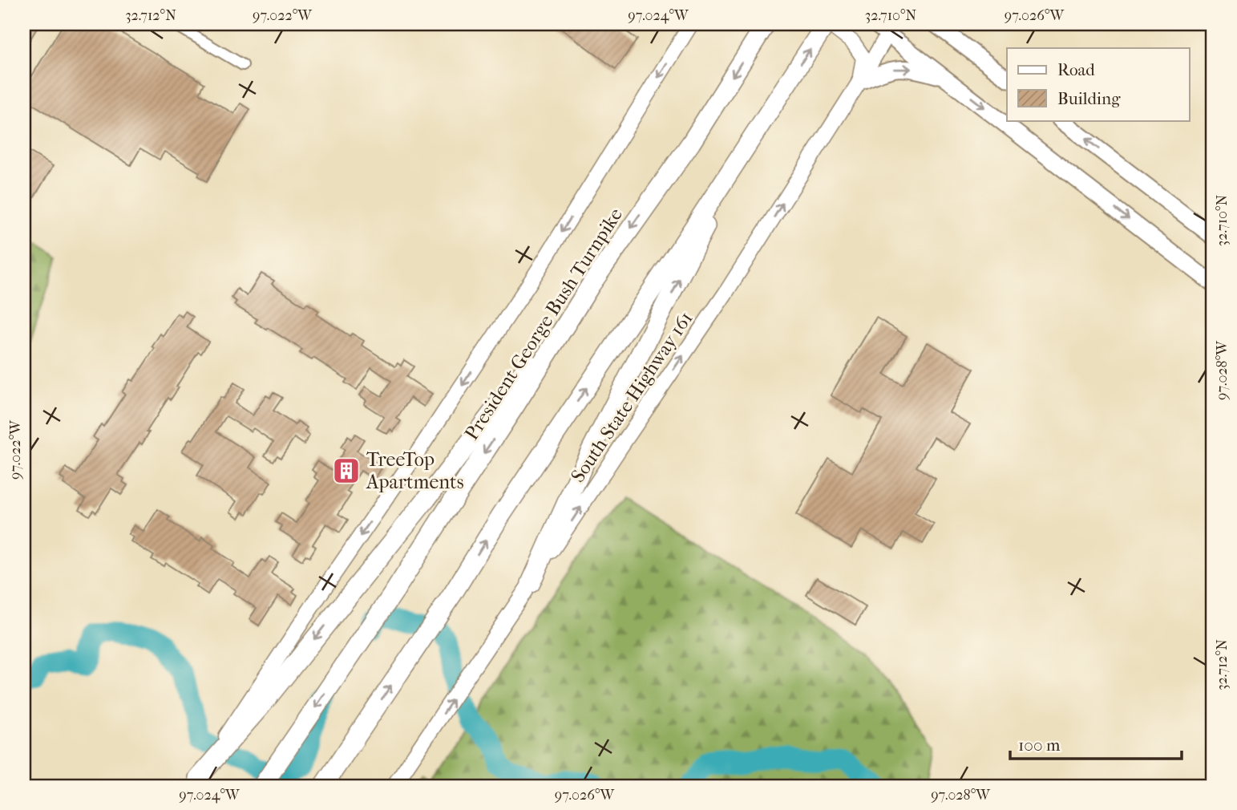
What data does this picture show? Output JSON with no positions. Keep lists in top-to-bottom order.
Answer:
{
  "streets": {
    "highway": ["President George Bush Turnpike"],
    "main road": ["South State Highway 161"]
  },
  "one_way": ["South State Highway 161"],
  "places": {
    "building": ["TreeTop Apartments"]
  },
  "legend": ["Road", "Building"],
  "scale_bar": "100 m",
  "coordinates": [
    "32.712°N",
    "97.022°W",
    "97.024°W",
    "32.710°N",
    "97.026°W",
    "97.028°W"
  ]
}
